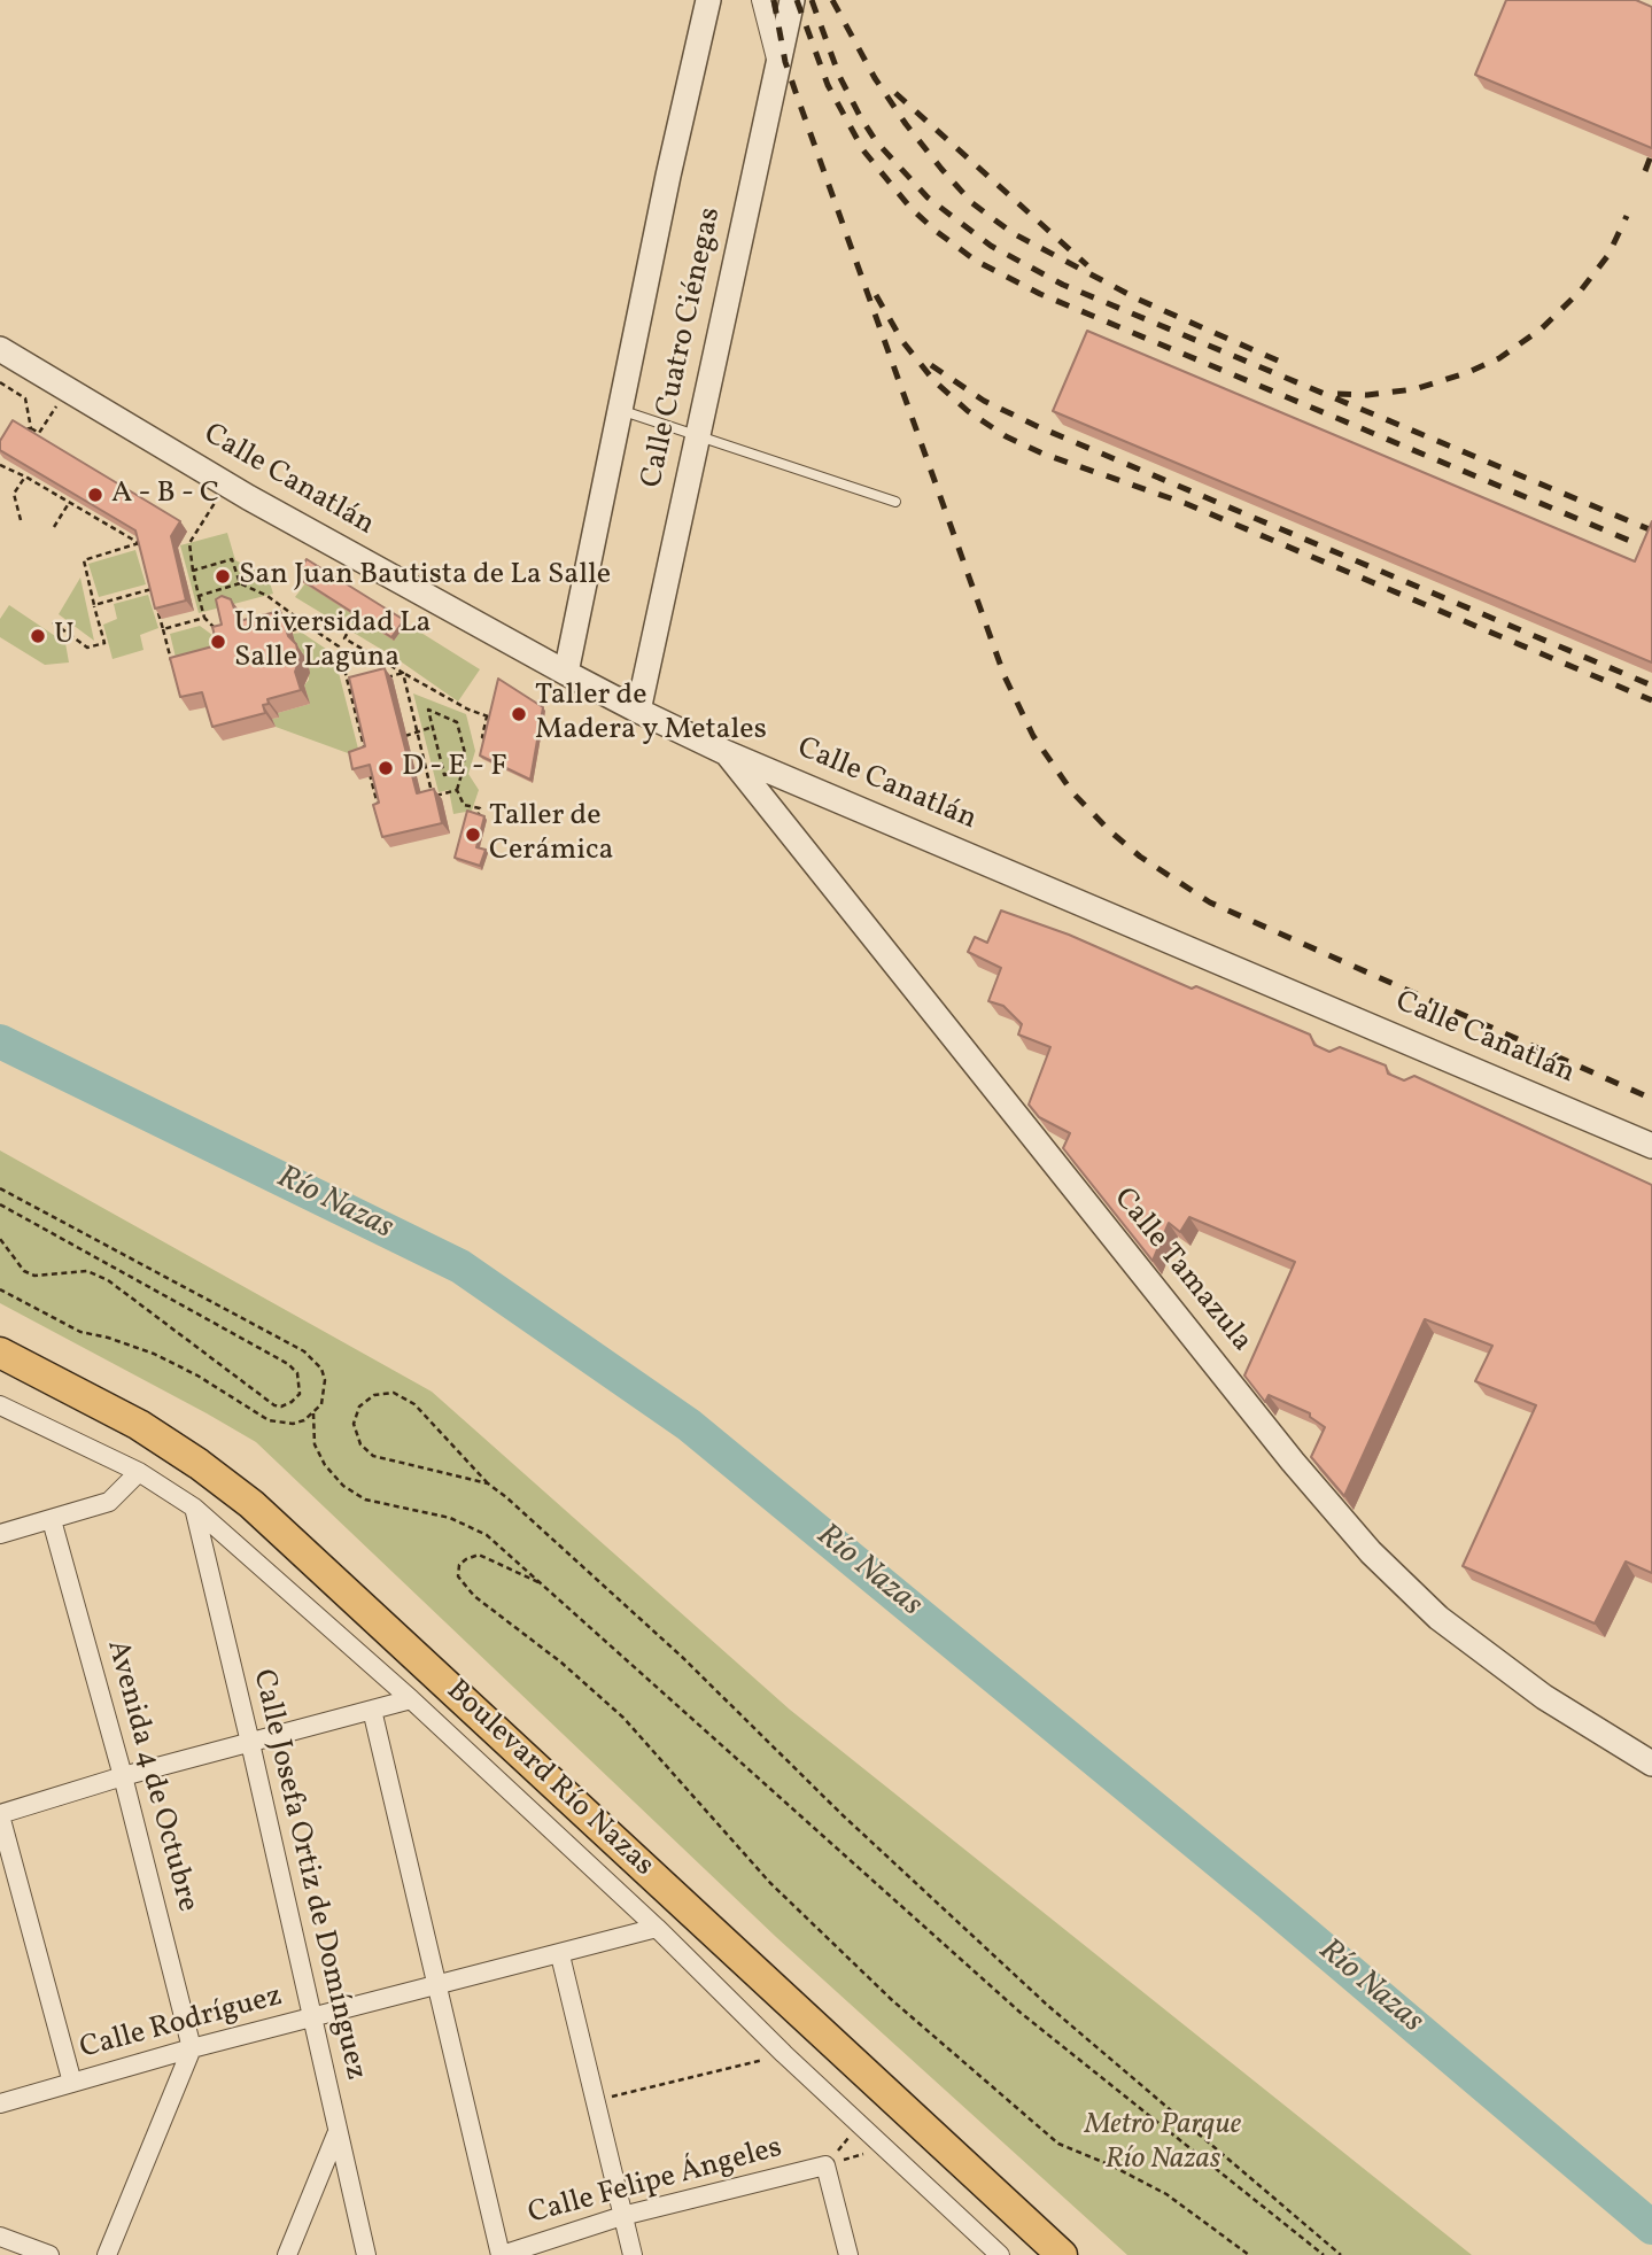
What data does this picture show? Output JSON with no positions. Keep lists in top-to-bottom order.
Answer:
{
  "streets": {
    "main road": ["Boulevard Río Nazas"],
    "street": [
      "Calle Cuatro Ciénegas",
      "Calle Canatlán",
      "Calle Tamazula",
      "Avenida 4 de Octubre",
      "Calle Josefa Ortiz de Domínguez",
      "Calle Rodríguez",
      "Calle Felipe Ángeles"
    ]
  },
  "crossings": [
    ["Calle Cuatro Ciénegas", "Calle Canatlán"],
    ["Calle Canatlán", "Calle Tamazula"],
    ["Avenida 4 de Octubre", "Calle Rodríguez"],
    ["Boulevard Río Nazas", "Calle Josefa Ortiz de Domínguez"],
    ["Boulevard Río Nazas", "Calle Rodríguez"],
    ["Calle Josefa Ortiz de Domínguez", "Calle Rodríguez"]
  ],
  "water": ["Río Nazas"],
  "parks": ["Metro Parque Río Nazas"],
  "places": [
    "A - B - C",
    "San Juan Bautista de La Salle",
    "U",
    "Universidad La Salle Laguna",
    "Taller de Madera y Metales",
    "D - E - F",
    "Taller de Cerámica"
  ]
}
